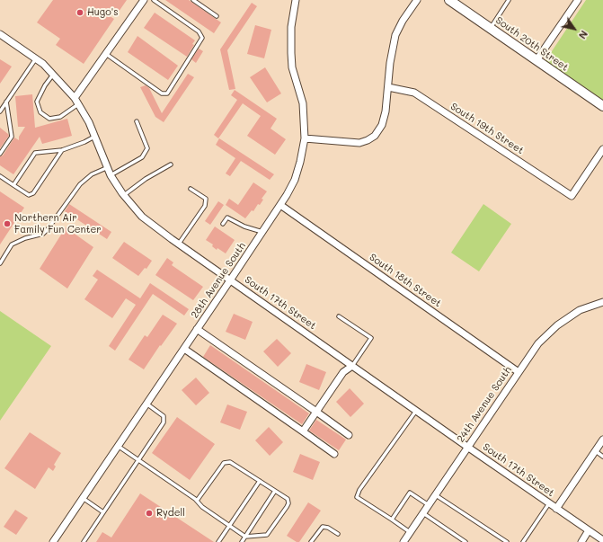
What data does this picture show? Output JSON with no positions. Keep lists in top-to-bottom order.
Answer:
{
  "streets": {
    "street": [
      "South 20th Street",
      "South 19th Street",
      "28th Avenue South",
      "South 18th Street",
      "South 17th Street",
      "24th Avenue South"
    ]
  },
  "crossings": [
    ["28th Avenue South", "South 18th Street"],
    ["28th Avenue South", "South 17th Street"],
    ["South 18th Street", "24th Avenue South"],
    ["South 17th Street", "24th Avenue South"]
  ],
  "places": ["Hugo's", "Northern Air Family Fun Center", "Rydell"],
  "north": "bottom right"
}
